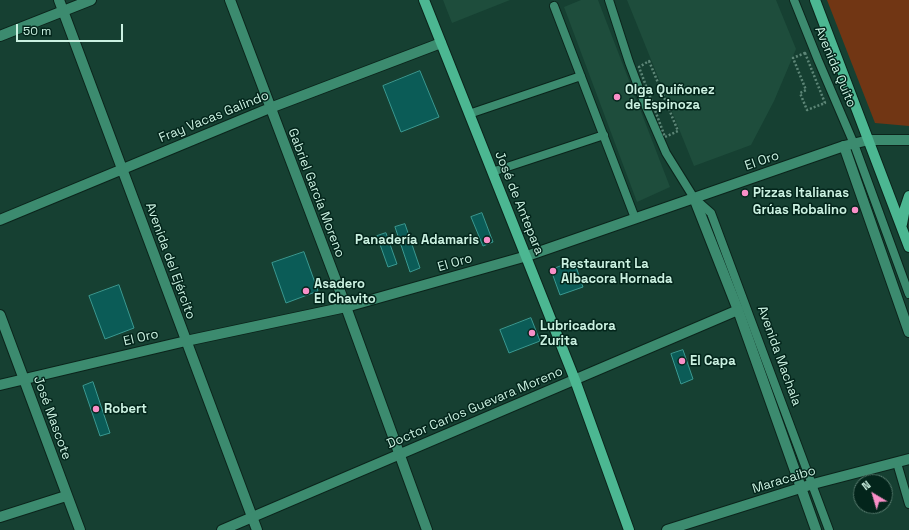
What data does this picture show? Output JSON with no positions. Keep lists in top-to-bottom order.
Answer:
{
  "streets": {
    "main road": ["Avenida Quito", "José de Antepara"],
    "street": [
      "Fray Vacas Galindo",
      "El Oro",
      "Gabriel García Moreno",
      "Avenida del Ejército",
      "Avenida Machala",
      "Doctor Carlos Guevara Moreno",
      "José Mascote",
      "Maracaibo"
    ]
  },
  "crossings": [
    ["Avenida Quito", "El Oro"],
    ["Fray Vacas Galindo", "Gabriel García Moreno"],
    ["Fray Vacas Galindo", "José de Antepara"],
    ["Fray Vacas Galindo", "Avenida del Ejército"],
    ["El Oro", "Gabriel García Moreno"],
    ["El Oro", "José de Antepara"],
    ["El Oro", "Avenida del Ejército"],
    ["El Oro", "Avenida Machala"],
    ["El Oro", "José Mascote"],
    ["Gabriel García Moreno", "Doctor Carlos Guevara Moreno"],
    ["José de Antepara", "Doctor Carlos Guevara Moreno"],
    ["Avenida del Ejército", "Doctor Carlos Guevara Moreno"],
    ["Avenida Machala", "Doctor Carlos Guevara Moreno"],
    ["Avenida Machala", "Maracaibo"]
  ],
  "places": [
    "Olga Quiñonez de Espinoza",
    "Pizzas Italianas",
    "Grúas Robalino",
    "Panadería Adamaris",
    "Restaurant La Albacora Hornada",
    "Asadero El Chavito",
    "Lubricadora Zurita",
    "El Capa",
    "Robert"
  ],
  "scale_bar": "50 m",
  "north": "top left"
}
